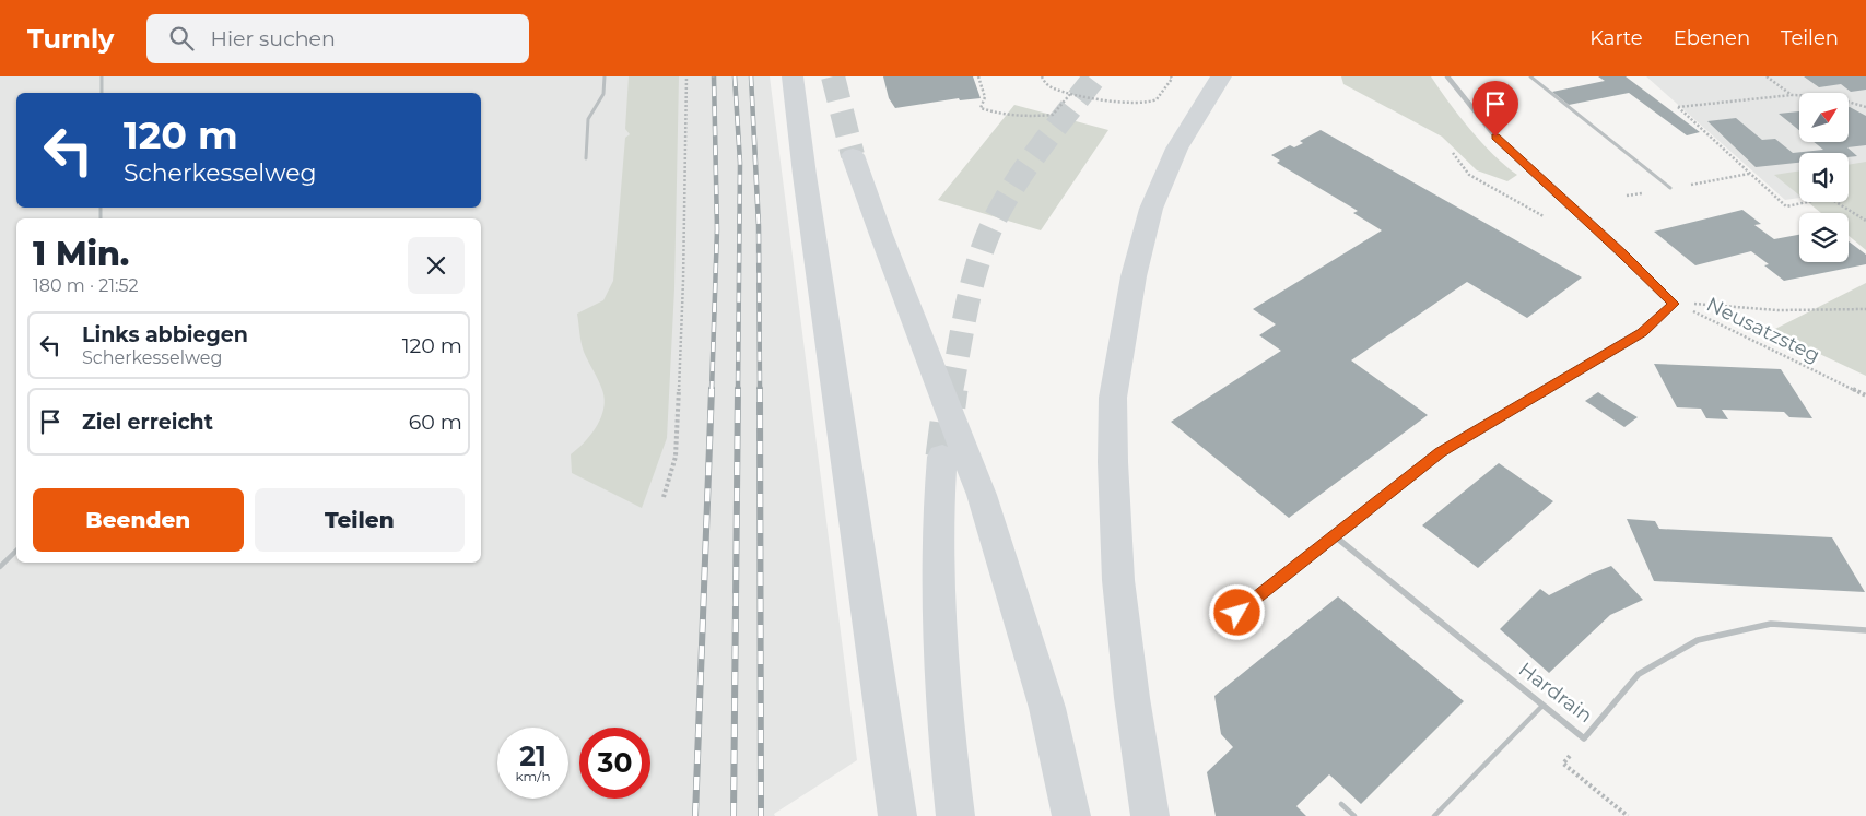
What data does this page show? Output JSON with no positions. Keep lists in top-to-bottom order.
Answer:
{
  "streets": {
    "street": ["Hardrain"],
    "path": ["Neusatzsteg"]
  },
  "north": "top right",
  "page": {
    "header": "Turnly",
    "search": "Hier suchen",
    "nav": ["Karte", "Ebenen", "Teilen"],
    "turn": ["120 m", "Scherkesselweg"],
    "heading": ["1 Min.", "180 m · 21:52"],
    "list": [
      {
        "name": "Links abbiegen",
        "note": "Scherkesselweg",
        "value": "120 m"
      },
      {
        "name": "Ziel erreicht",
        "value": "60 m"
      }
    ],
    "buttons": ["Beenden", "Teilen"],
    "speed": "21 km/h",
    "limit": "30"
  }
}
